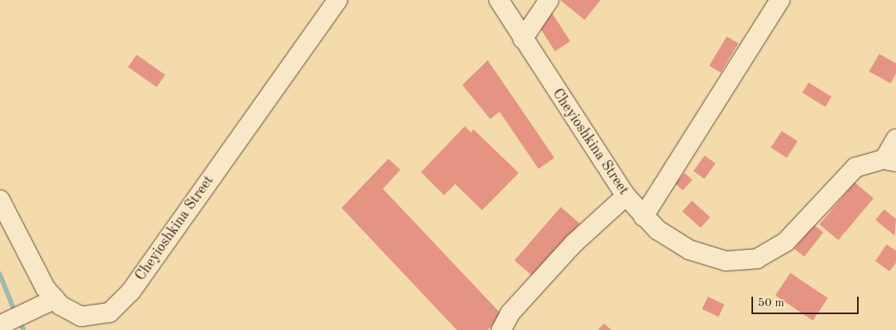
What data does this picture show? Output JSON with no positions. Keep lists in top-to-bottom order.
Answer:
{
  "streets": {
    "street": ["Cheyioshkina Street"]
  },
  "scale_bar": "50 m"
}
